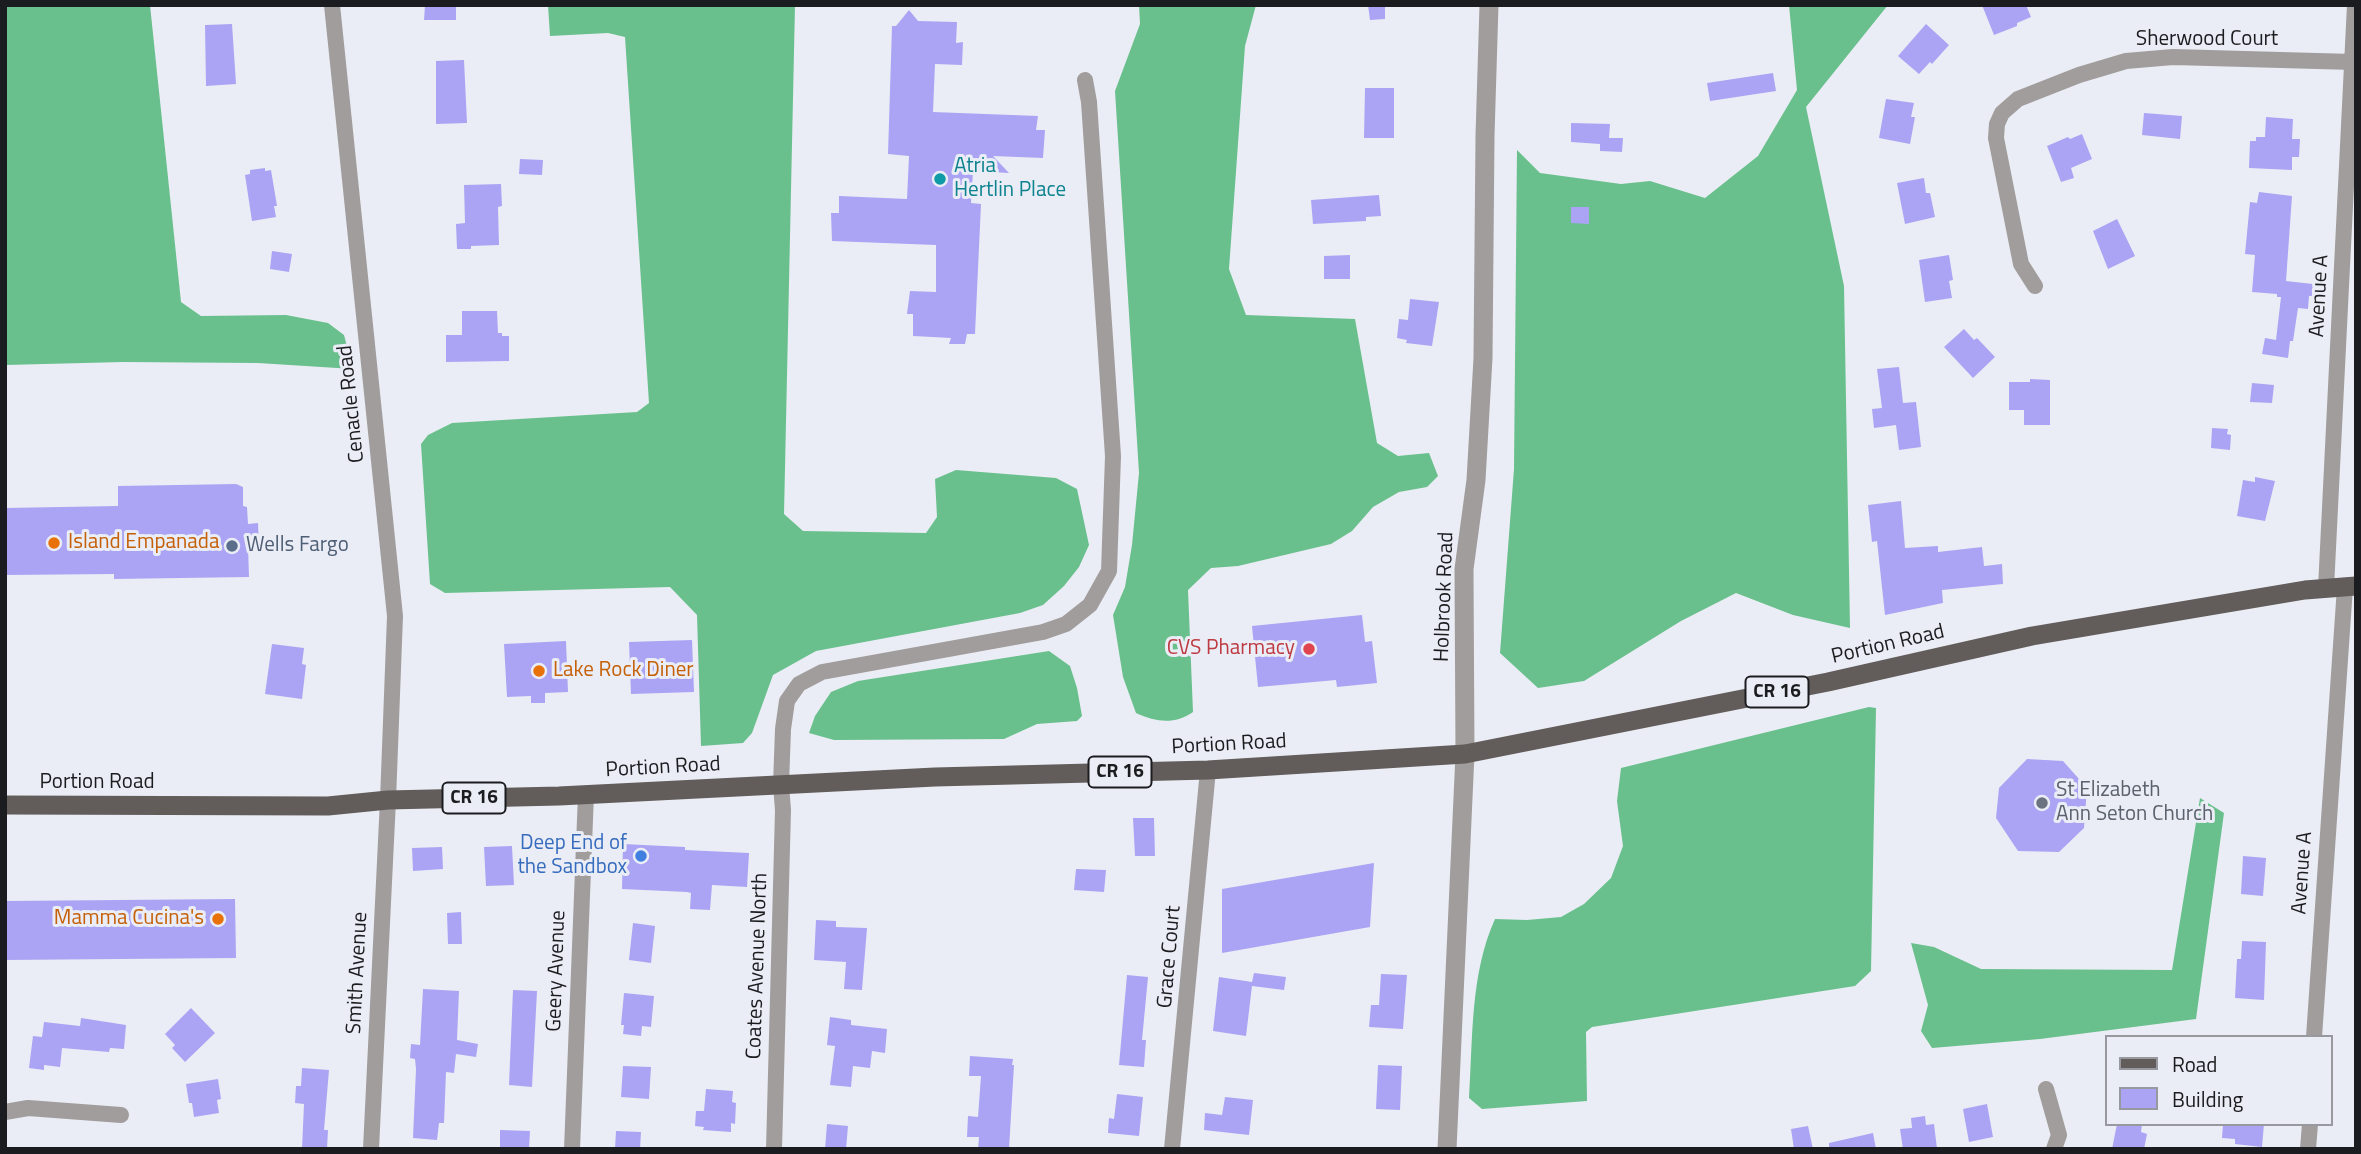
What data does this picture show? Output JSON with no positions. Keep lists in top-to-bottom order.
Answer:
{
  "streets": {
    "main road": ["Portion Road", "CR 16"],
    "street": [
      "Sherwood Court",
      "Avenue A",
      "Cenacle Road",
      "Holbrook Road",
      "Grace Court",
      "Coates Avenue North",
      "Geery Avenue",
      "Smith Avenue"
    ]
  },
  "crossings": [
    ["Sherwood Court", "Avenue A"],
    ["Avenue A", "Portion Road"],
    ["Cenacle Road", "Portion Road"],
    ["Cenacle Road", "Smith Avenue"],
    ["Holbrook Road", "Portion Road"],
    ["Portion Road", "Grace Court"],
    ["Portion Road", "Coates Avenue North"],
    ["Portion Road", "Geery Avenue"],
    ["Portion Road", "Smith Avenue"]
  ],
  "places": [
    "Atria Hertlin Place",
    "Island Empanada",
    "Wells Fargo",
    "CVS Pharmacy",
    "Lake Rock Diner",
    "St Elizabeth Ann Seton Church",
    "Deep End of the Sandbox",
    "Mamma Cucina's"
  ],
  "legend": ["Road", "Building"]
}
